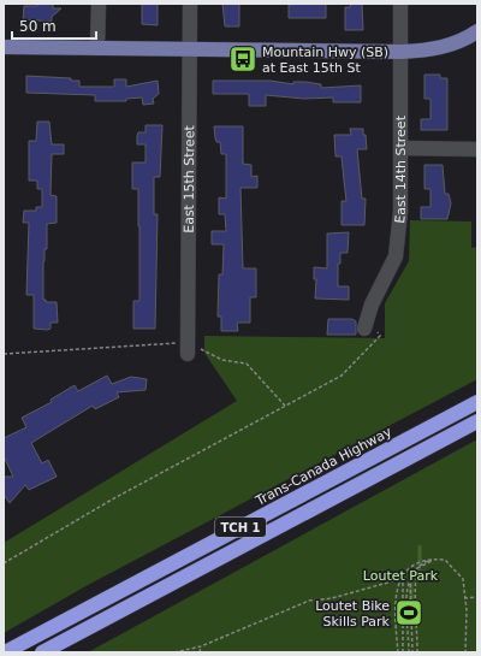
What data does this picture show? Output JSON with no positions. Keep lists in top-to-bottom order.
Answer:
{
  "streets": {
    "highway": ["Trans-Canada Highway", "TCH 1"],
    "street": ["East 14th Street", "East 15th Street"]
  },
  "parks": ["Loutet Park"],
  "places": {
    "bus stop": ["Mountain Hwy (SB) at East 15th St"],
    "sports": ["Loutet Bike Skills Park"]
  },
  "scale_bar": "50 m"
}
